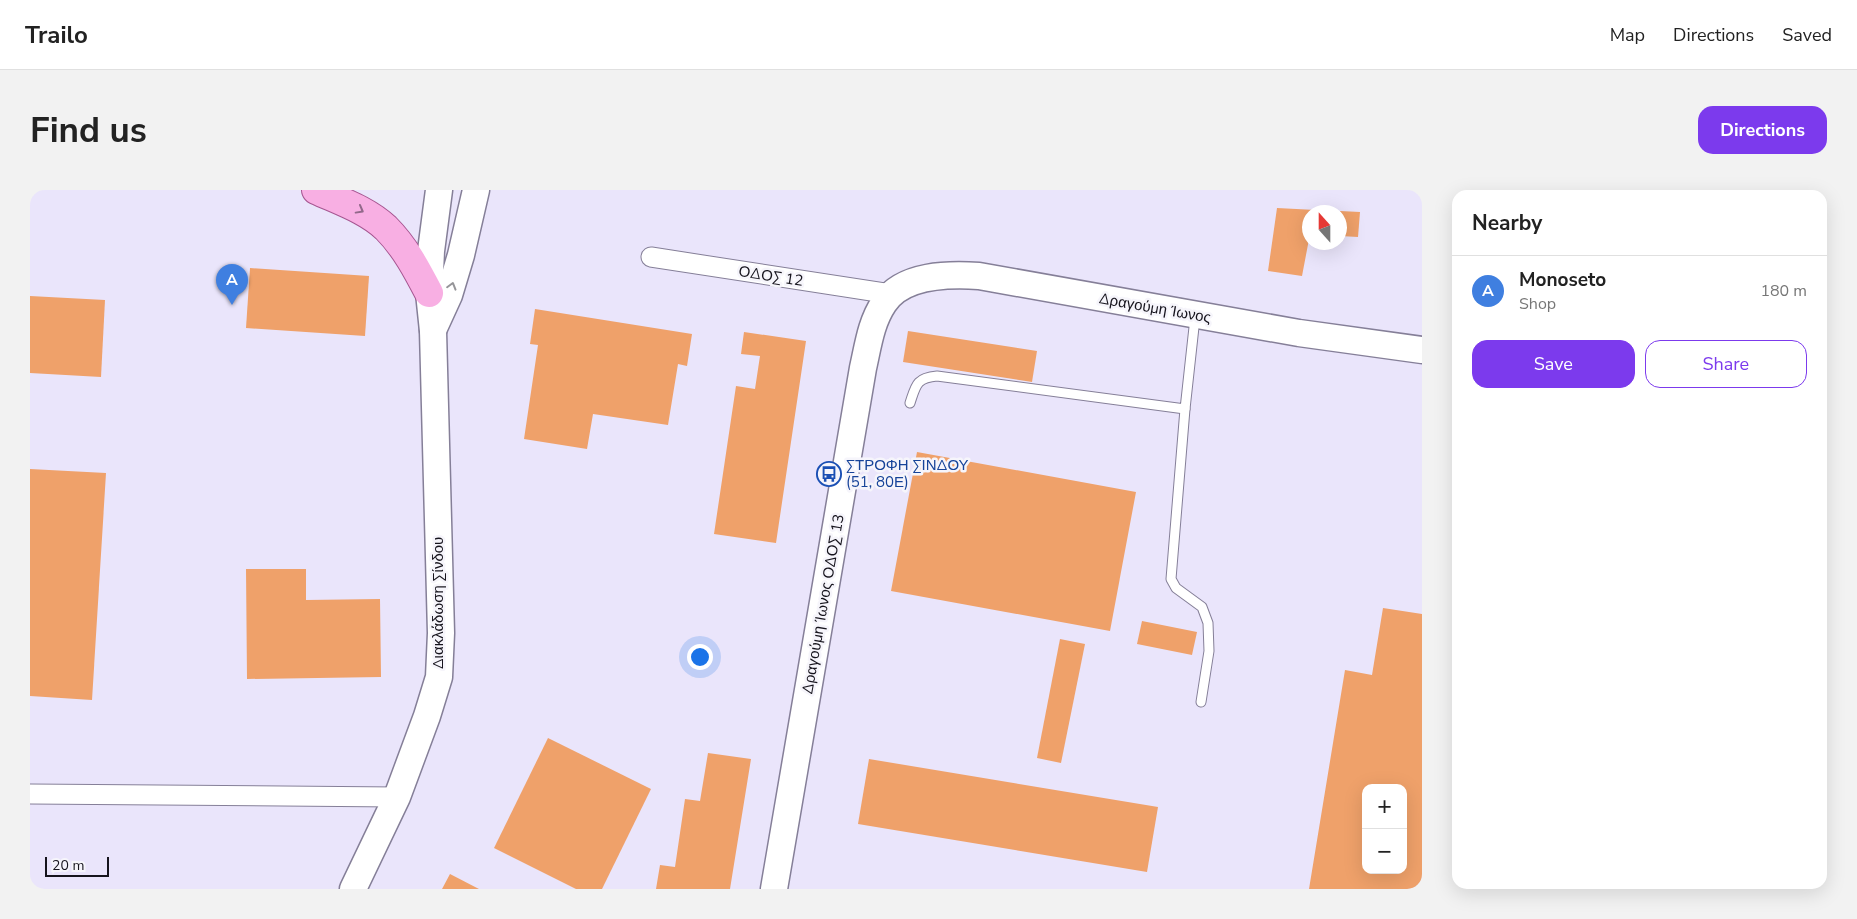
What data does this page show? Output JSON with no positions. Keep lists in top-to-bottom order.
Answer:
{
  "streets": {
    "main road": ["Δραγούμη Ίωνος", "Διακλάδωση Σίνδου", "Δραγούμη Ίωνος ΟΔΟΣ 13"],
    "street": ["ΟΔΟΣ 12"]
  },
  "crossings": [
    ["ΟΔΟΣ 12", "Δραγούμη Ίωνος"],
    ["ΟΔΟΣ 12", "Δραγούμη Ίωνος ΟΔΟΣ 13"],
    ["Δραγούμη Ίωνος", "Δραγούμη Ίωνος ΟΔΟΣ 13"]
  ],
  "places": {
    "bus stop": ["ΣΤΡΟΦΗ ΣΙΝΔΟΥ (51, 80Ε)"]
  },
  "scale_bar": "20 m",
  "north": "top",
  "page": {
    "header": "Trailo",
    "nav": ["Map", "Directions", "Saved"],
    "buttons": [
      "Directions",
      ["Save", "Share"]
    ],
    "title": "Find us",
    "heading": "Nearby",
    "list": [
      {
        "mark": "A",
        "name": "Monoseto",
        "note": "Shop",
        "value": "180 m"
      }
    ],
    "pins": "A",
    "map_buttons": ["+", "−"],
    "scale": "20 m"
  }
}
